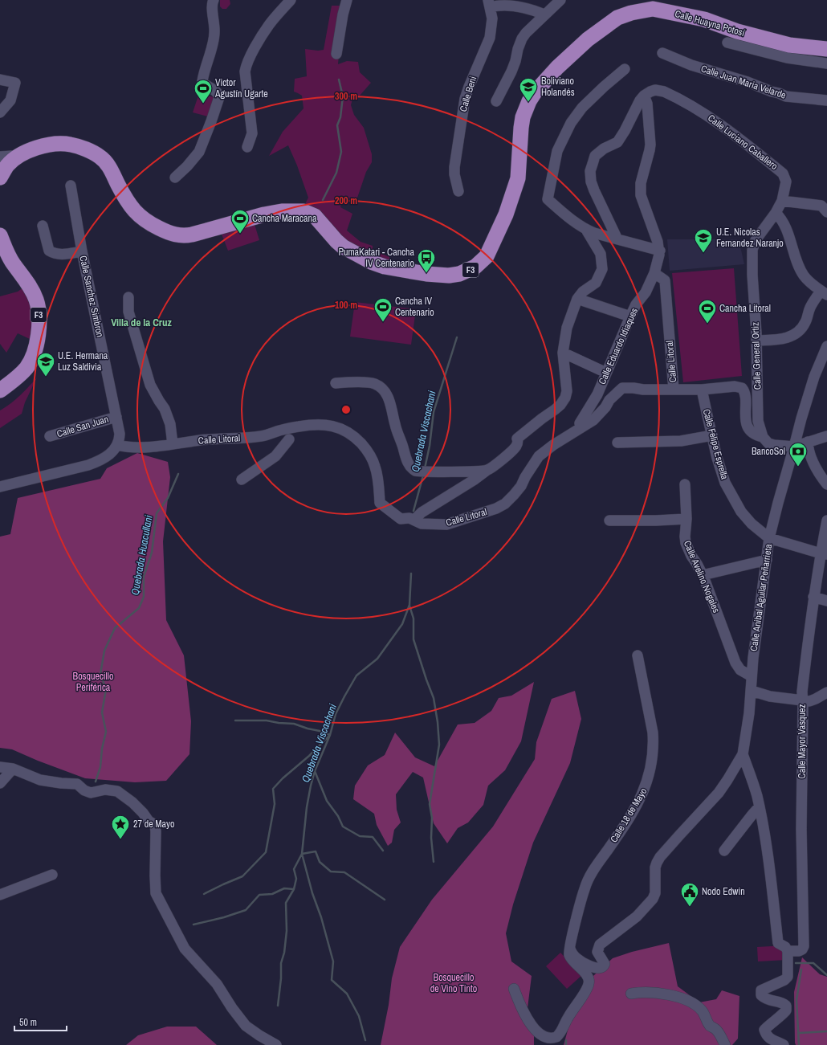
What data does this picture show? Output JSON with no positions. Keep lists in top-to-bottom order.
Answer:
{
  "streets": {
    "highway": ["Calle Huayna Potosí", "F3"],
    "street": [
      "Calle Juan Maria Velarde",
      "Calle Beni",
      "Calle Luciano Caballero",
      "Calle Sanchez Simbron",
      "Calle Eduardo Idiaques",
      "Calle General Ortiz",
      "Calle Litoral",
      "Calle San Juan",
      "Calle Felipe Esprella",
      "Calle Avelino Nogales",
      "Calle Anibal Aguilar Peñarrieta",
      "Calle Mayor Vasquez",
      "Calle 18 de Mayo"
    ]
  },
  "crossings": [
    ["Calle Luciano Caballero", "Calle General Ortiz"],
    ["Calle Sanchez Simbron", "Calle Litoral"],
    ["Calle Sanchez Simbron", "Calle San Juan"],
    ["Calle Eduardo Idiaques", "Calle Litoral"],
    ["Calle Felipe Esprella", "Calle Anibal Aguilar Peñarrieta"],
    ["Calle Felipe Esprella", "Calle Mayor Vasquez"],
    ["Calle Avelino Nogales", "Calle Anibal Aguilar Peñarrieta"],
    ["Calle Anibal Aguilar Peñarrieta", "Calle 18 de Mayo"]
  ],
  "districts": ["Villa de la Cruz"],
  "water": ["Quebrada Viscachani", "Quebrada Huacullani"],
  "parks": ["Bosquecillo Periférica", "Bosquecillo de Vino Tinto"],
  "places": {
    "school or university": ["Boliviano Holandés", "U.E. Nicolas Fernandez Naranjo", "U.E. Hermana Luz Saldivia"],
    "sports": [
      "Victor Agustín Ugarte",
      "Cancha Maracana",
      "Cancha IV Centenario",
      "Cancha Litoral"
    ],
    "bus stop": ["PumaKatari - Cancha IV Centenario"],
    "bank": ["BancoSol"],
    "place": ["27 de Mayo"],
    "public building": ["Nodo Edwin"]
  },
  "scale_bar": "50 m",
  "rings": ["300 m", "200 m", "100 m"]
}
